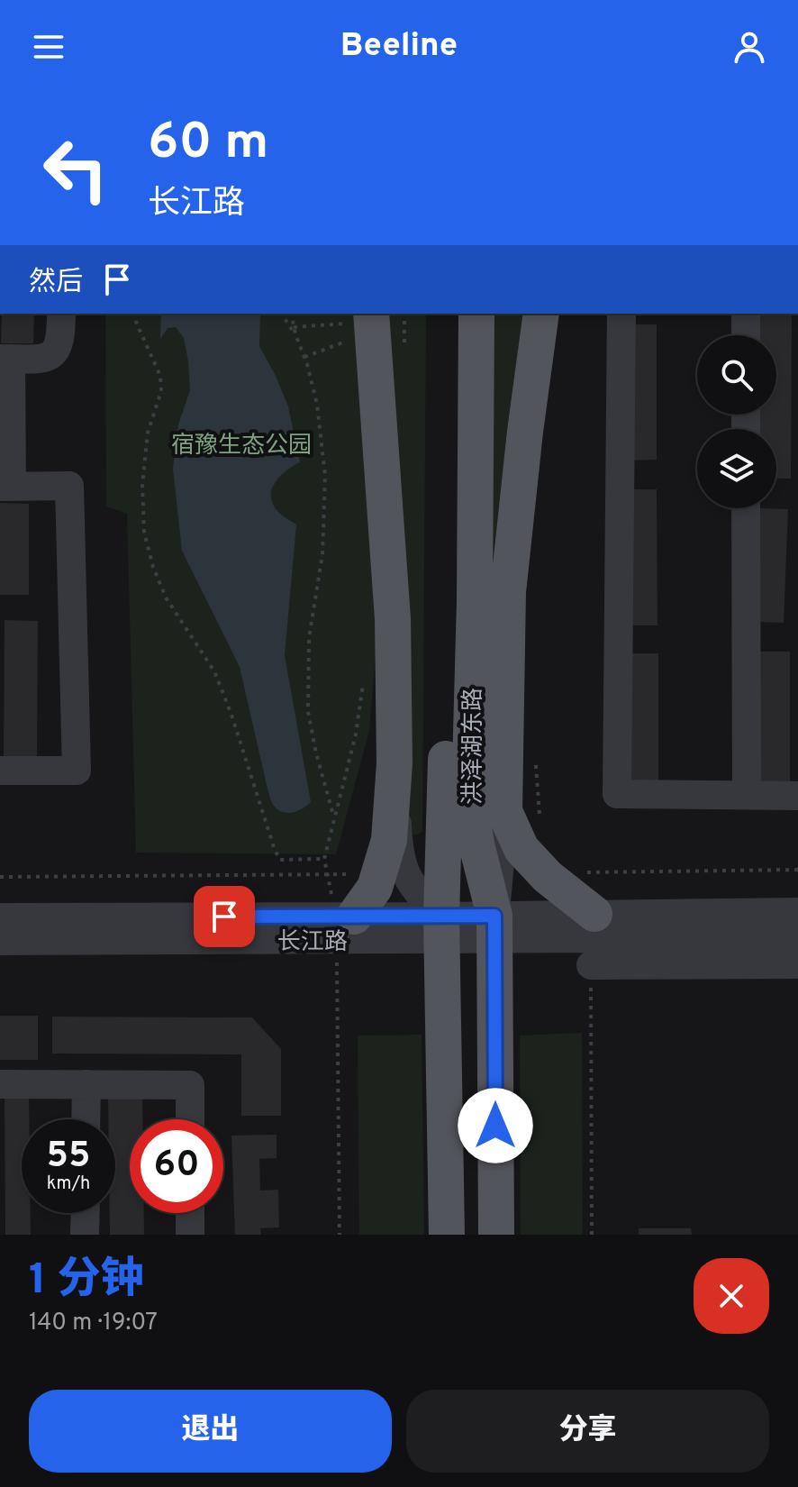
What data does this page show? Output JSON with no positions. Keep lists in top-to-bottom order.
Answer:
{
  "streets": {
    "main road": ["洪泽湖东路"],
    "street": ["长江路"]
  },
  "crossings": [
    ["洪泽湖东路", "长江路"]
  ],
  "parks": ["宿豫生态公园"],
  "page": {
    "header": "Beeline",
    "turn": ["60 m", "长江路"],
    "then": "然后",
    "speed": "55 km/h",
    "limit": "60",
    "heading": ["1 分钟", "140 m · 19:07"],
    "buttons": ["退出", "分享"]
  }
}
